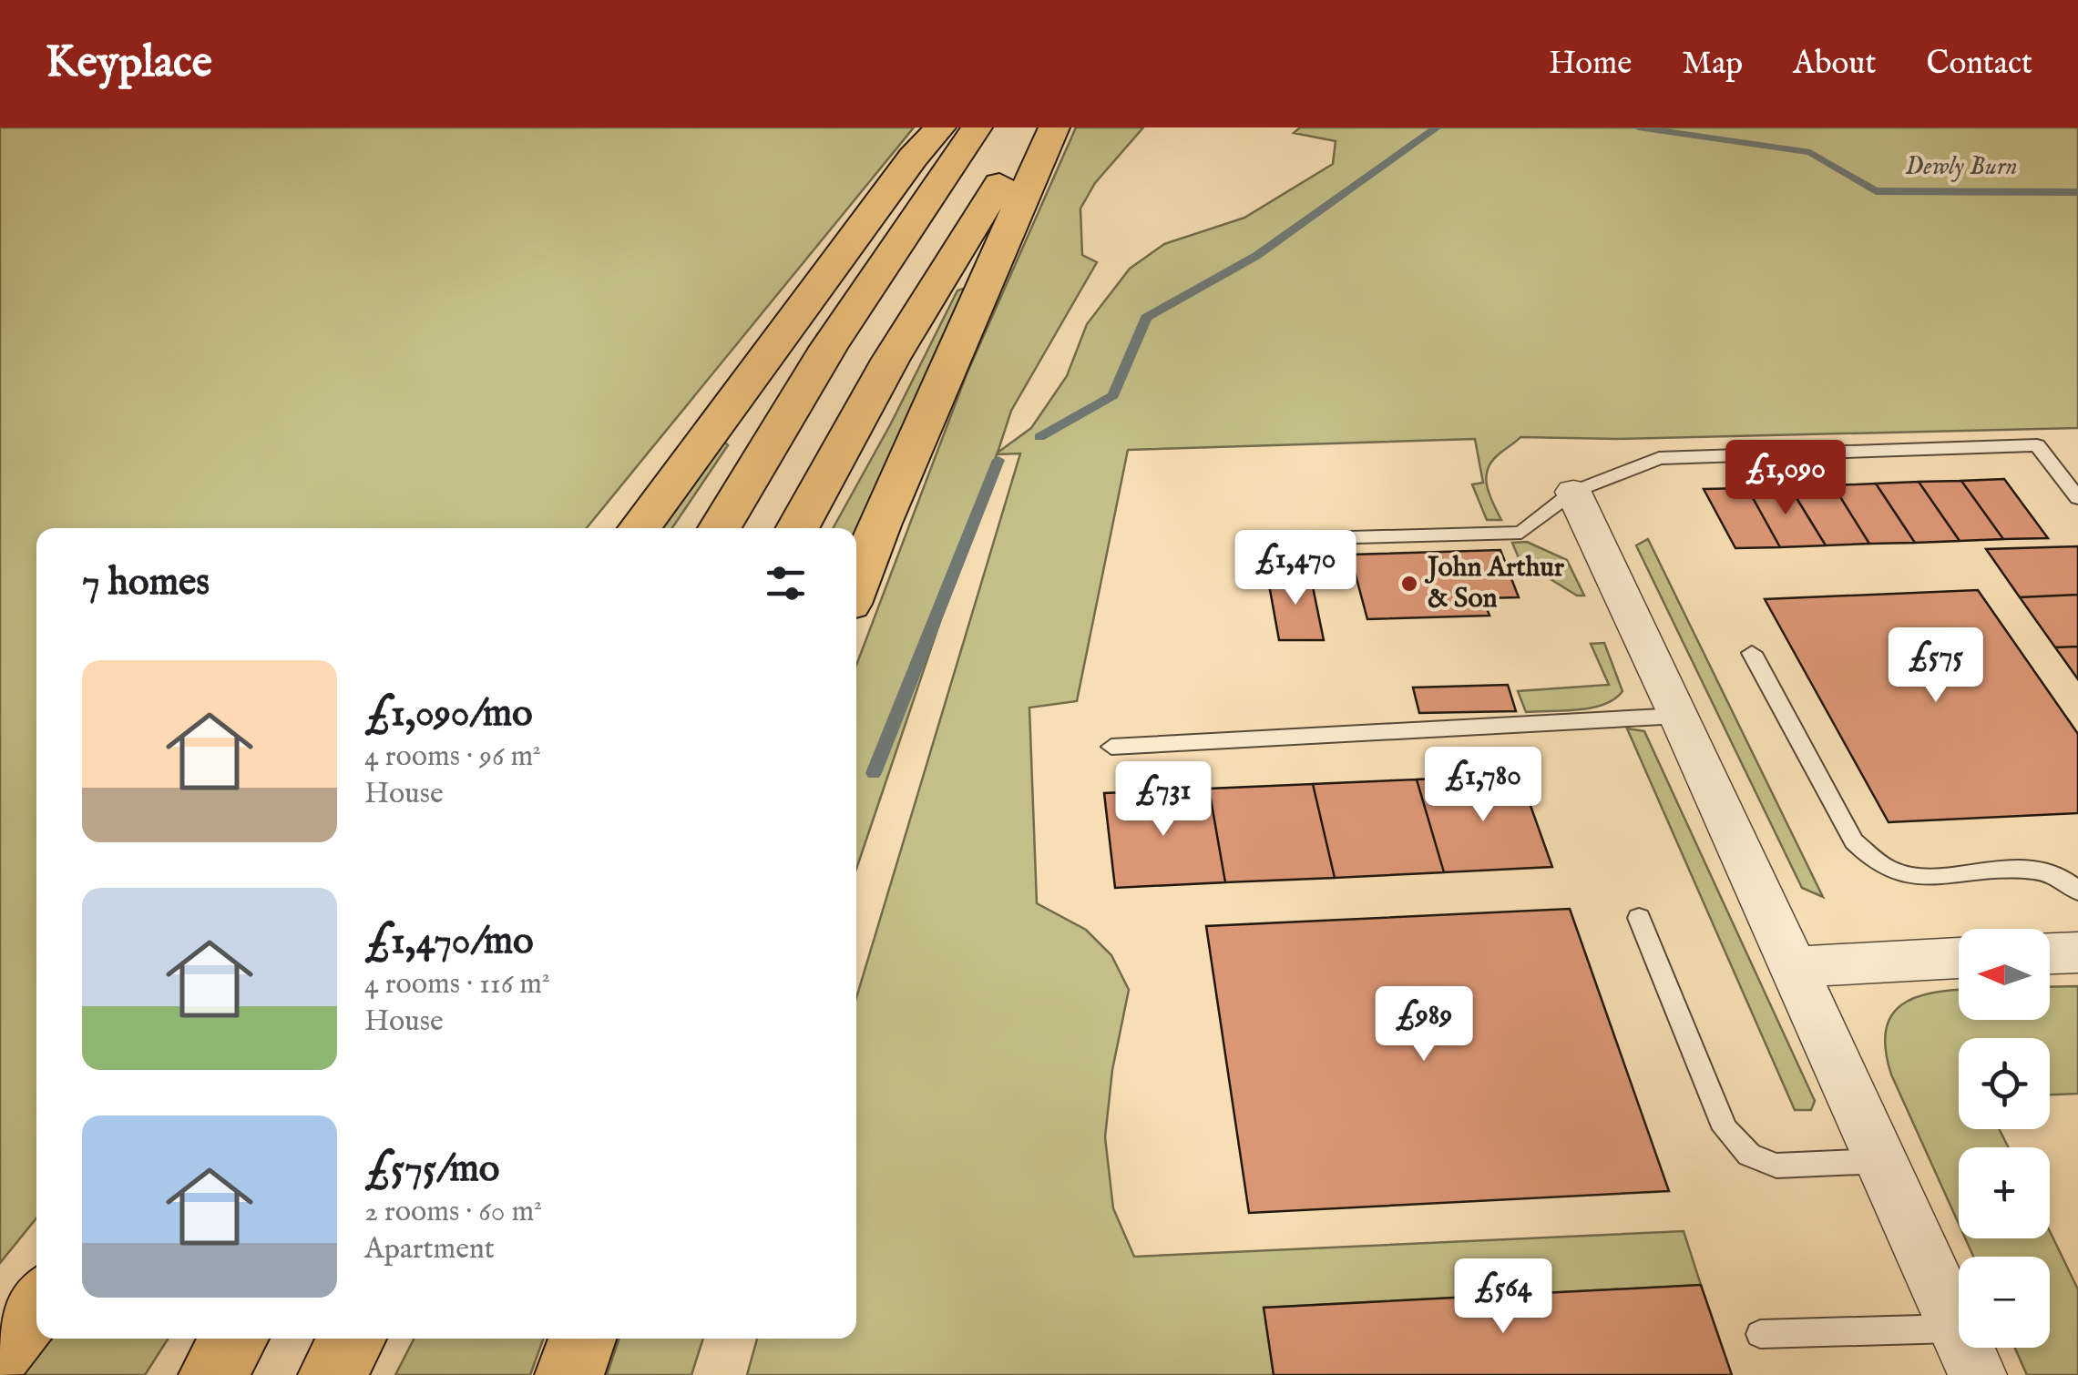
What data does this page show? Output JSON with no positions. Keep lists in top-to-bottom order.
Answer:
{
  "water": ["Dewly Burn"],
  "places": ["John Arthur & Son"],
  "north": "left",
  "page": {
    "header": "Keyplace",
    "nav": [
      "Home",
      "Map",
      "About",
      "Contact"
    ],
    "price": [
      "£1,090",
      "£1,470",
      "£575",
      "£1,780",
      "£731",
      "£989",
      "£564"
    ],
    "heading": "7 homes",
    "list": [
      {
        "name": "£1,090/mo",
        "note": "4 rooms · 96 m² · House"
      },
      {
        "name": "£1,470/mo",
        "note": "4 rooms · 116 m² · House"
      },
      {
        "name": "£575/mo",
        "note": "2 rooms · 60 m² · Apartment"
      }
    ],
    "map_buttons": ["+", "−"]
  }
}
